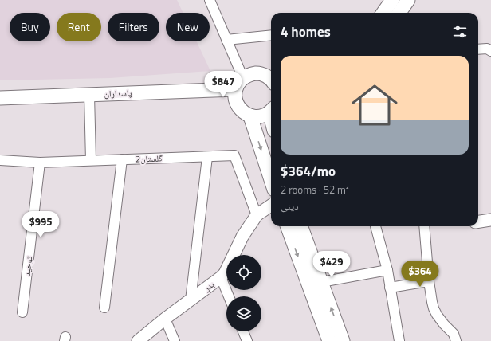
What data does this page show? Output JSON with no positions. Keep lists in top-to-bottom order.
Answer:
{
  "streets": {
    "main road": ["پاسداران"],
    "street": ["گلستان2", "توحید", "بدر"]
  },
  "crossings": [
    ["گلستان2", "توحید"],
    ["گلستان2", "بدر"]
  ],
  "page": {
    "chip": [
      "Buy",
      "Rent",
      "Filters",
      "New"
    ],
    "heading": "4 homes",
    "list": [
      {
        "name": "$364/mo",
        "note": "2 rooms · 52 m² · دینی"
      }
    ],
    "price": [
      "$847",
      "$995",
      "$429",
      "$364"
    ]
  }
}
